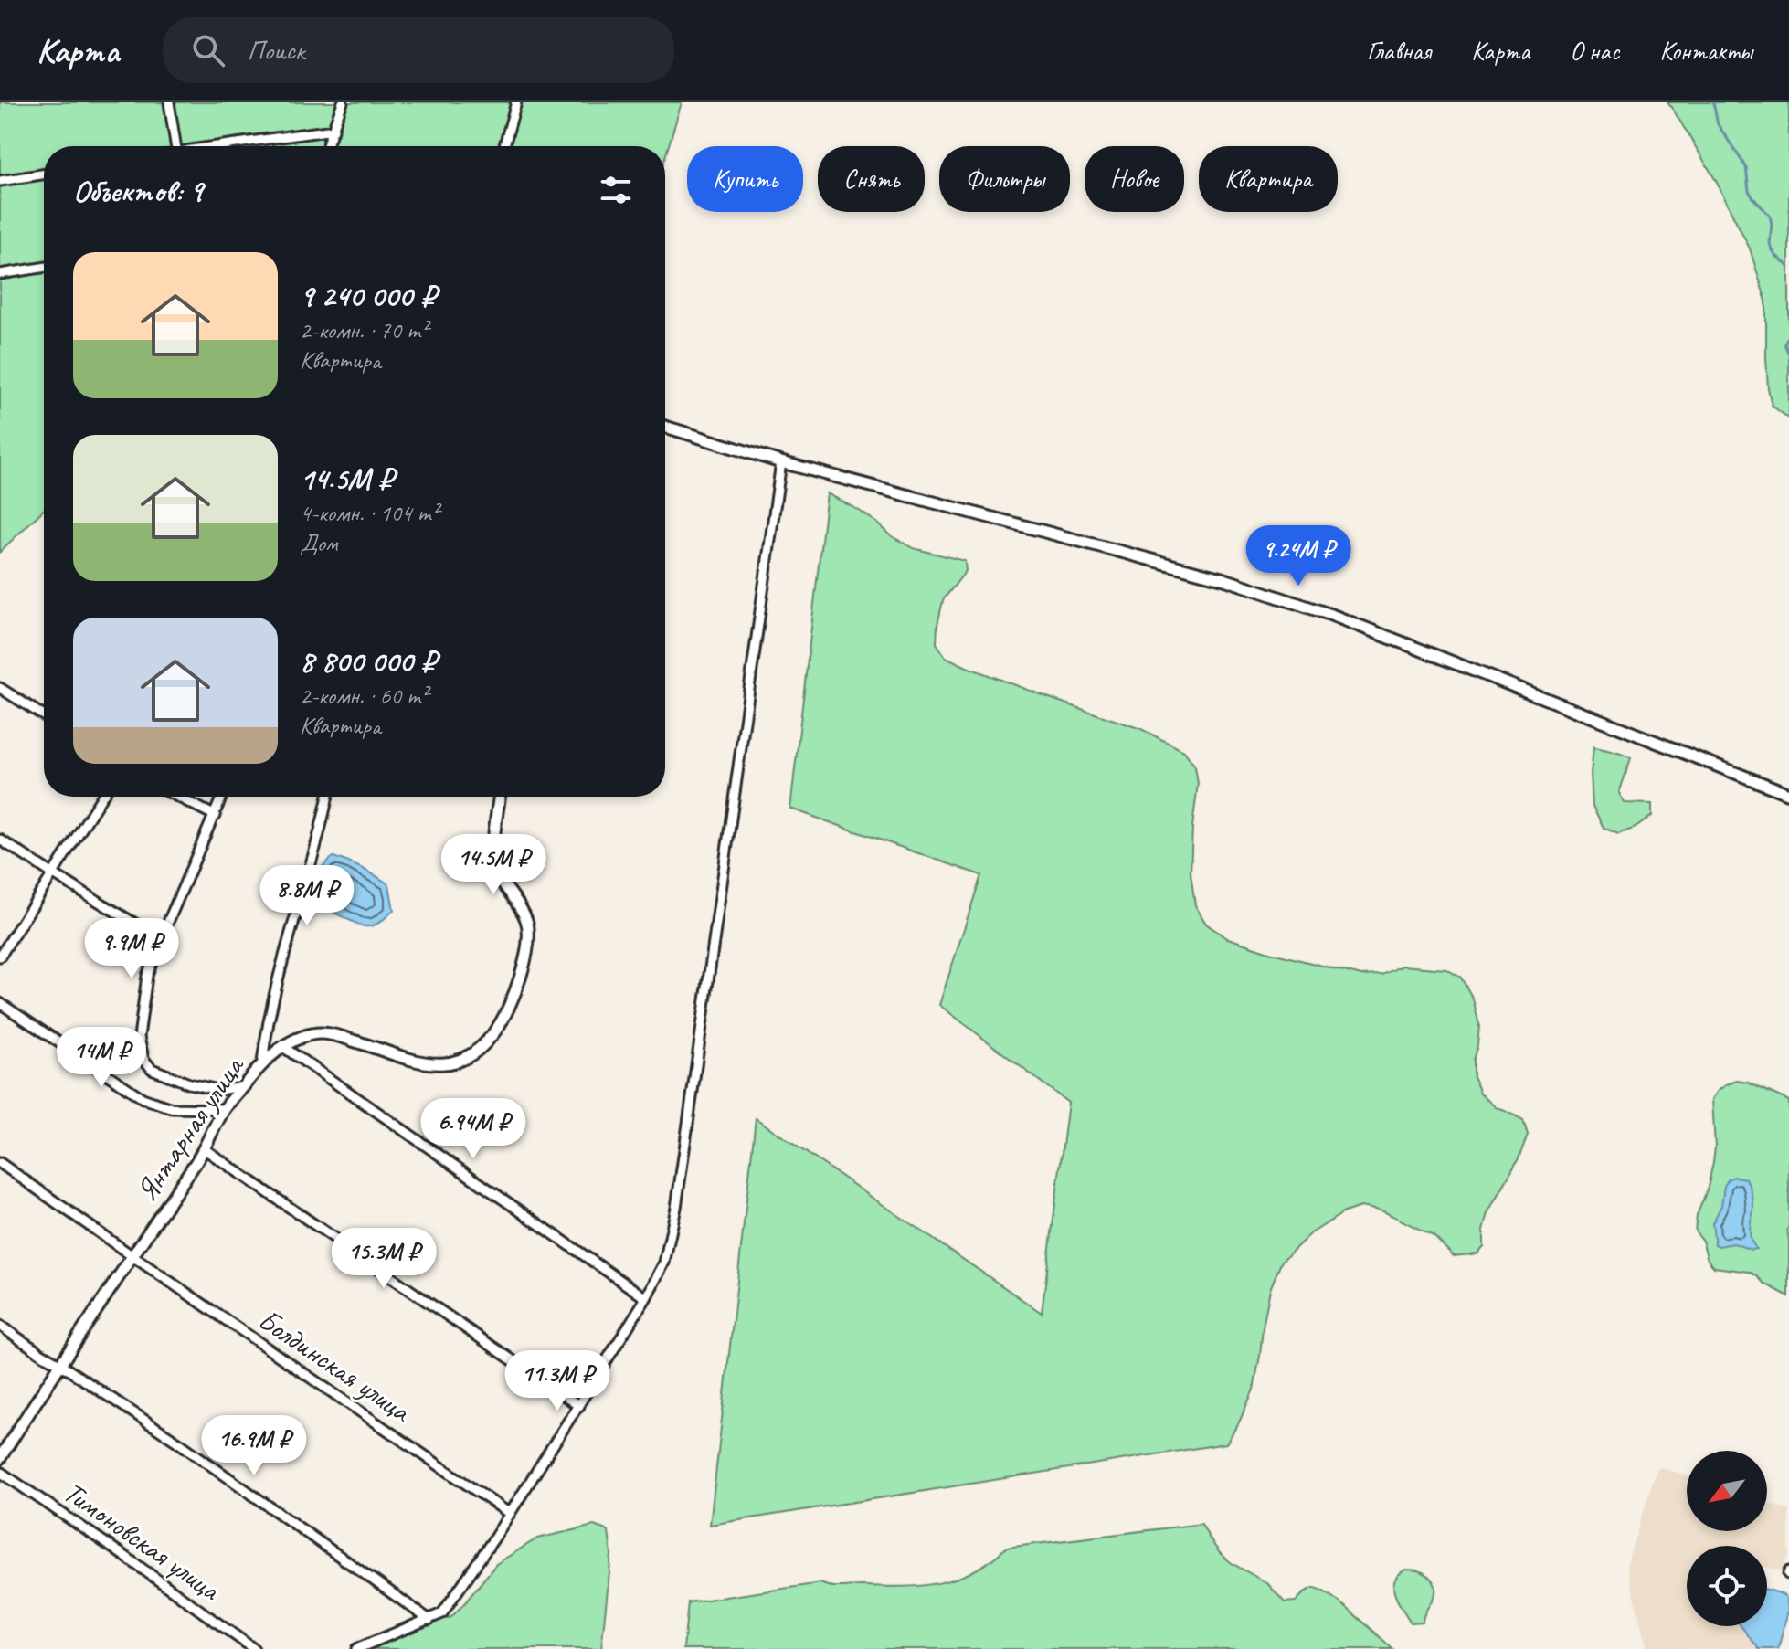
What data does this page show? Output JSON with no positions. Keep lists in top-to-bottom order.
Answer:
{
  "streets": {
    "street": ["Янтарная улица", "Болдинская улица", "Тимоновская улица"]
  },
  "crossings": [
    ["Янтарная улица", "Болдинская улица"]
  ],
  "north": "bottom left",
  "page": {
    "header": "Карта",
    "search": "Поиск",
    "nav": [
      "Главная",
      "Карта",
      "О нас",
      "Контакты"
    ],
    "chip": [
      "Купить",
      "Снять",
      "Фильтры",
      "Новое",
      "Квартира"
    ],
    "heading": "Объектов: 9",
    "list": [
      {
        "name": "9 240 000 ₽",
        "note": "2-комн. · 70 m² · Квартира"
      },
      {
        "name": "14.5M ₽",
        "note": "4-комн. · 104 m² · Дом"
      },
      {
        "name": "8 800 000 ₽",
        "note": "2-комн. · 60 m² · Квартира"
      }
    ],
    "price": [
      "9.24M ₽",
      "14.5M ₽",
      "8.8M ₽",
      "9.9M ₽",
      "14M ₽",
      "6.94M ₽",
      "15.3M ₽",
      "11.3M ₽",
      "16.9M ₽"
    ]
  }
}
